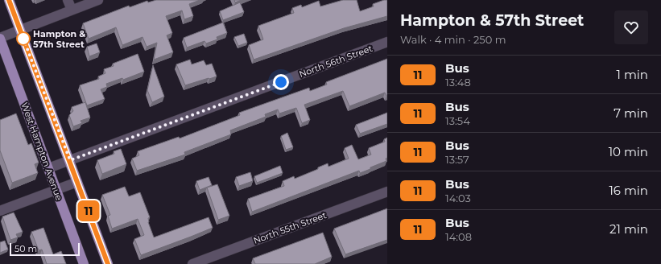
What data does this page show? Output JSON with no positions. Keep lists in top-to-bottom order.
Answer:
{
  "streets": {
    "main road": ["West Hampton Avenue"],
    "street": ["North 56th Street", "North 55th Street"]
  },
  "crossings": [
    ["North 56th Street", "West Hampton Avenue"]
  ],
  "places": ["Hampton & 57th Street"],
  "lines": ["bus line 11"],
  "scale_bar": "50 m",
  "page": {
    "on_map": "11",
    "heading": ["Hampton & 57th Street", "Walk · 4 min · 250 m"],
    "list": [
      {
        "mark": "11",
        "name": "Bus",
        "note": "13:48",
        "value": "1 min"
      },
      {
        "mark": "11",
        "name": "Bus",
        "note": "13:54",
        "value": "7 min"
      },
      {
        "mark": "11",
        "name": "Bus",
        "note": "13:57",
        "value": "10 min"
      },
      {
        "mark": "11",
        "name": "Bus",
        "note": "14:03",
        "value": "16 min"
      },
      {
        "mark": "11",
        "name": "Bus",
        "note": "14:08",
        "value": "21 min"
      }
    ],
    "scale": "50 m"
  }
}
